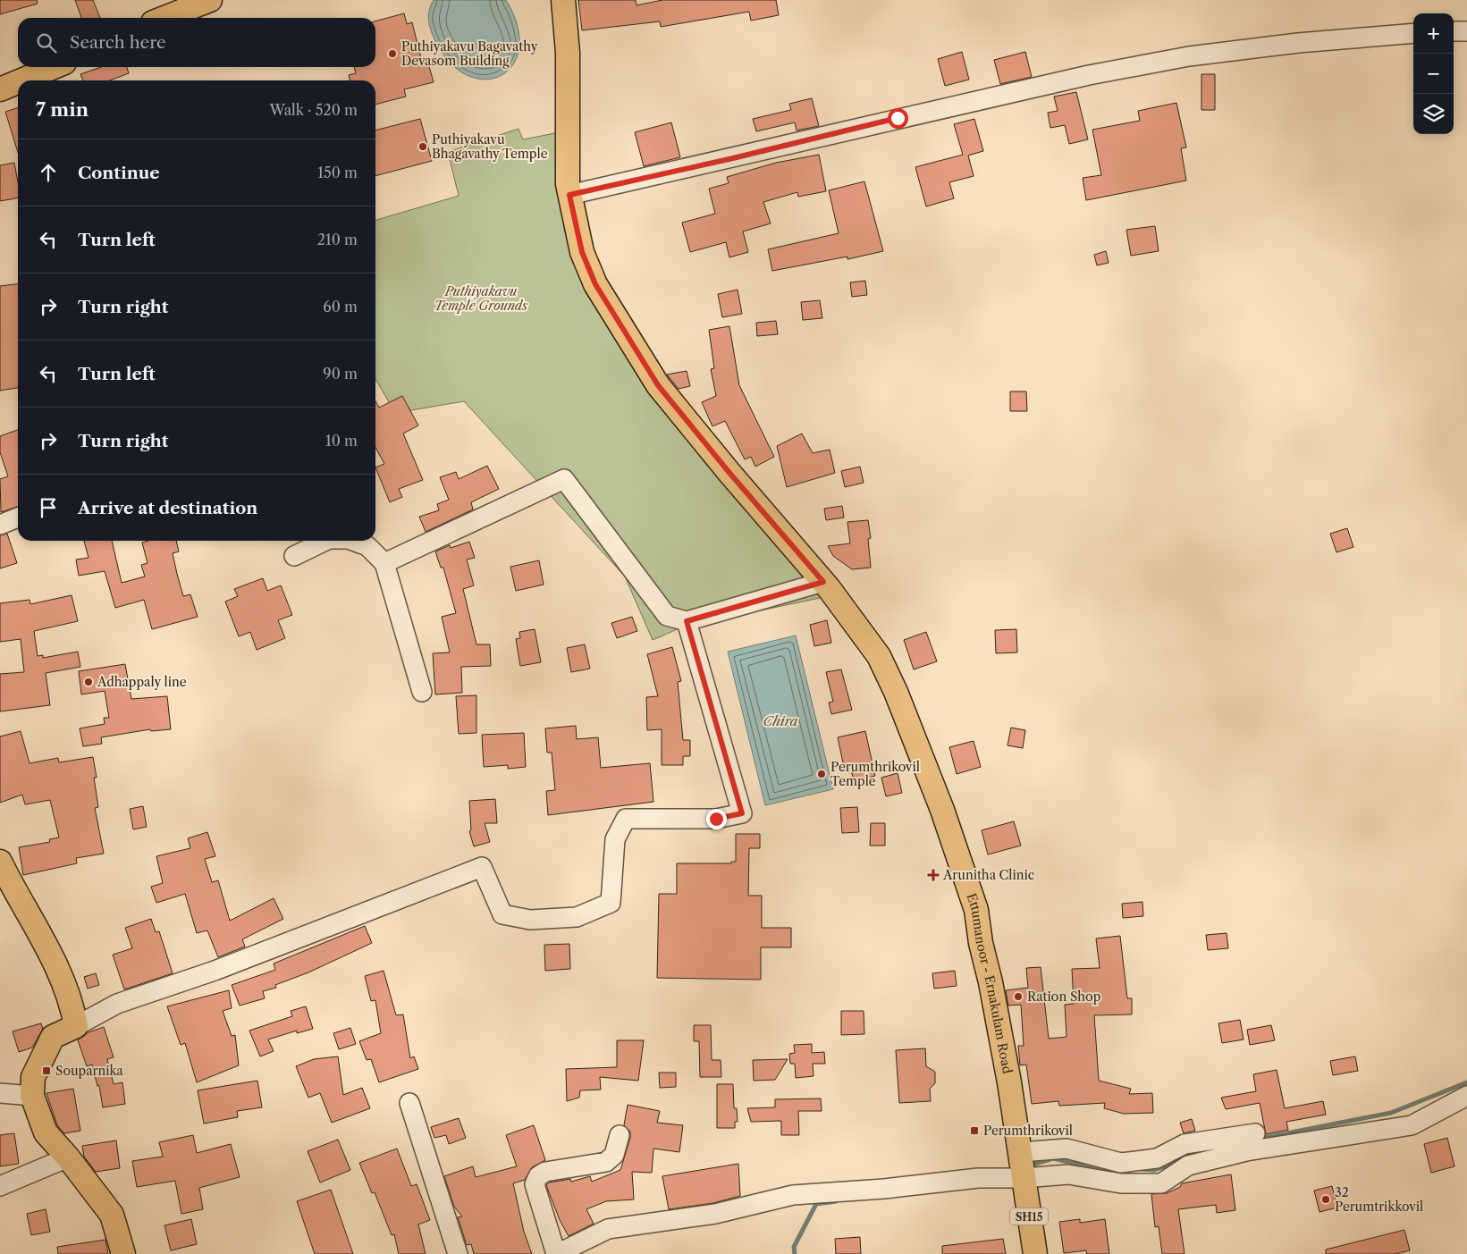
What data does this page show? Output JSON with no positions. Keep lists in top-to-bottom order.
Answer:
{
  "streets": {
    "main road": ["Ettumanoor - Ernakulam Road", "SH15"]
  },
  "water": ["Chira"],
  "parks": ["Puthiyakavu Temple Grounds"],
  "places": {
    "other": [
      "Puthiyakavu Bagavathy Devasom Building",
      "Puthiyakavu Bhagavathy Temple",
      "Adhappaly line",
      "Perumthrikovil Temple",
      "Ration Shop",
      "32 Perumtrikkovil"
    ],
    "health": ["Arunitha Clinic"],
    "transit": ["Souparnika", "Perumthrikovil"]
  },
  "page": {
    "map_buttons": ["+", "−"],
    "search": "Search here",
    "heading": ["7 min", "Walk · 520 m"],
    "list": [
      ["Continue", "150 m"],
      ["Turn left", "210 m"],
      ["Turn right", "60 m"],
      ["Turn left", "90 m"],
      ["Turn right", "10 m"],
      "Arrive at destination"
    ]
  }
}
